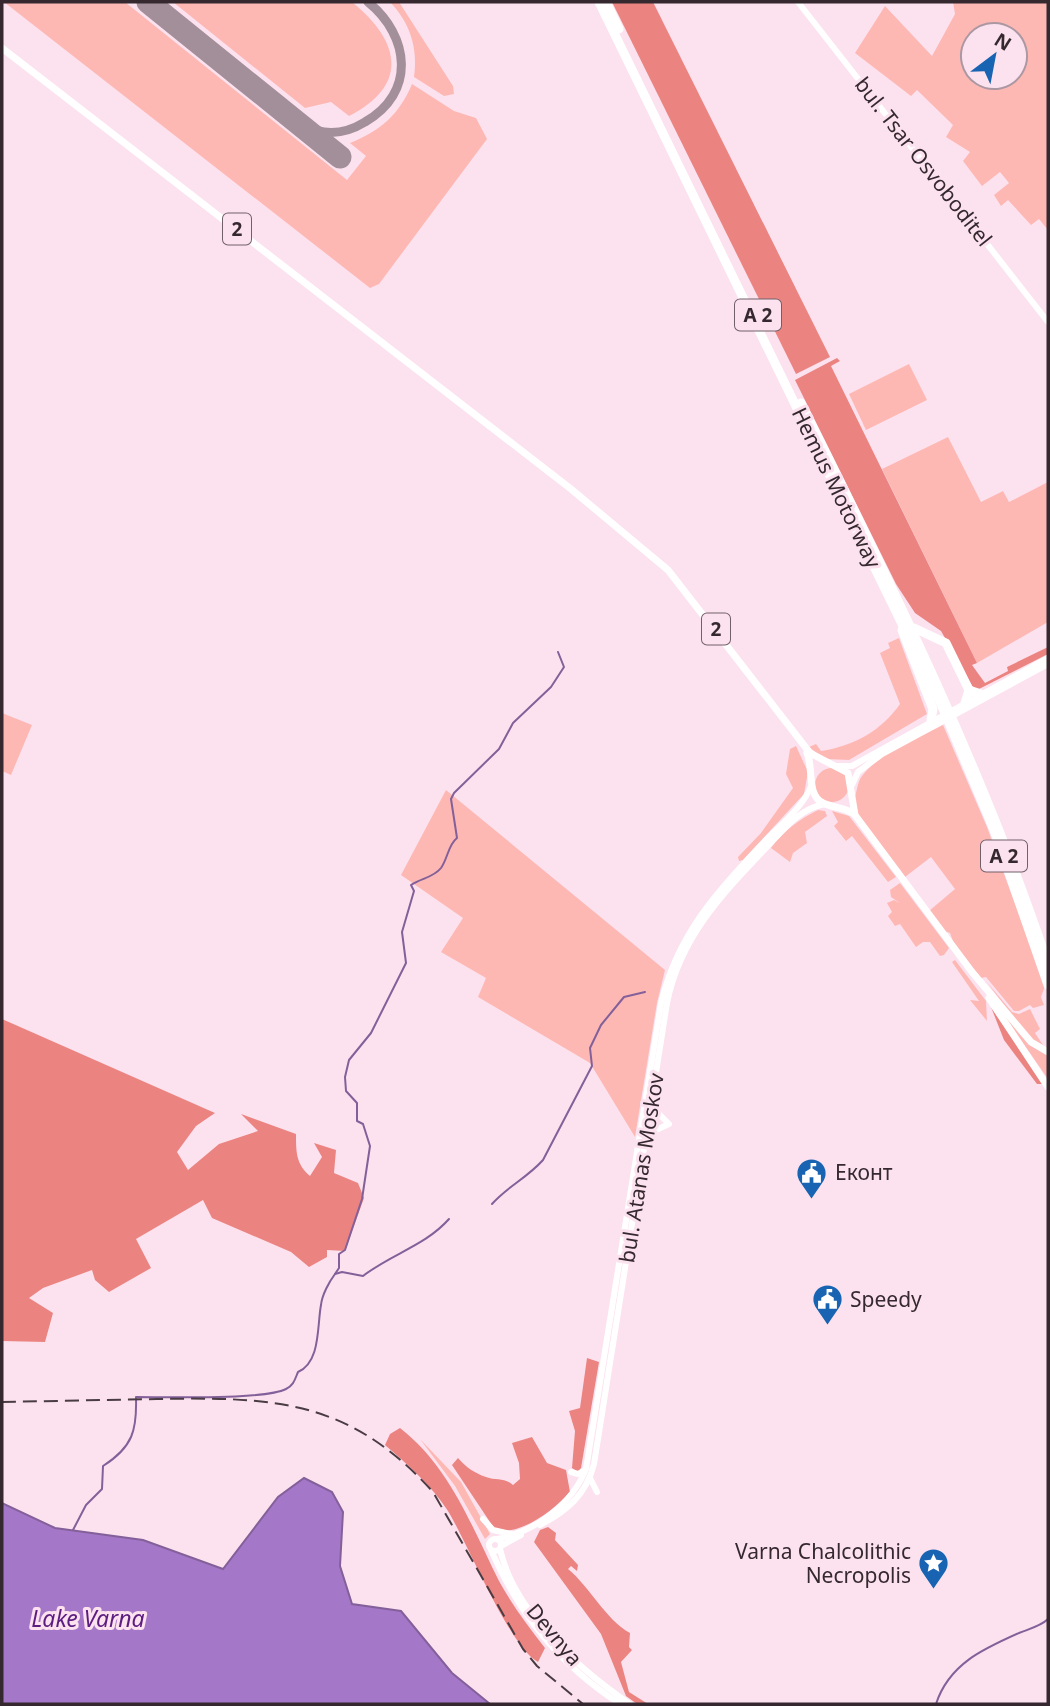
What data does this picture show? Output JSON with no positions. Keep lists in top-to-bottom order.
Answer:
{
  "streets": {
    "highway": ["A 2", "Hemus Motorway"],
    "main road": [
      "bul. Tsar Osvoboditel",
      "2",
      "bul. Atanas Moskov",
      "Devnya"
    ]
  },
  "crossings": [
    ["2", "bul. Atanas Moskov"],
    ["bul. Atanas Moskov", "Devnya"]
  ],
  "water": ["Lake Varna"],
  "places": {
    "public building": ["Еконт", "Speedy"],
    "place": ["Varna Chalcolithic Necropolis"]
  },
  "north": "top right"
}
